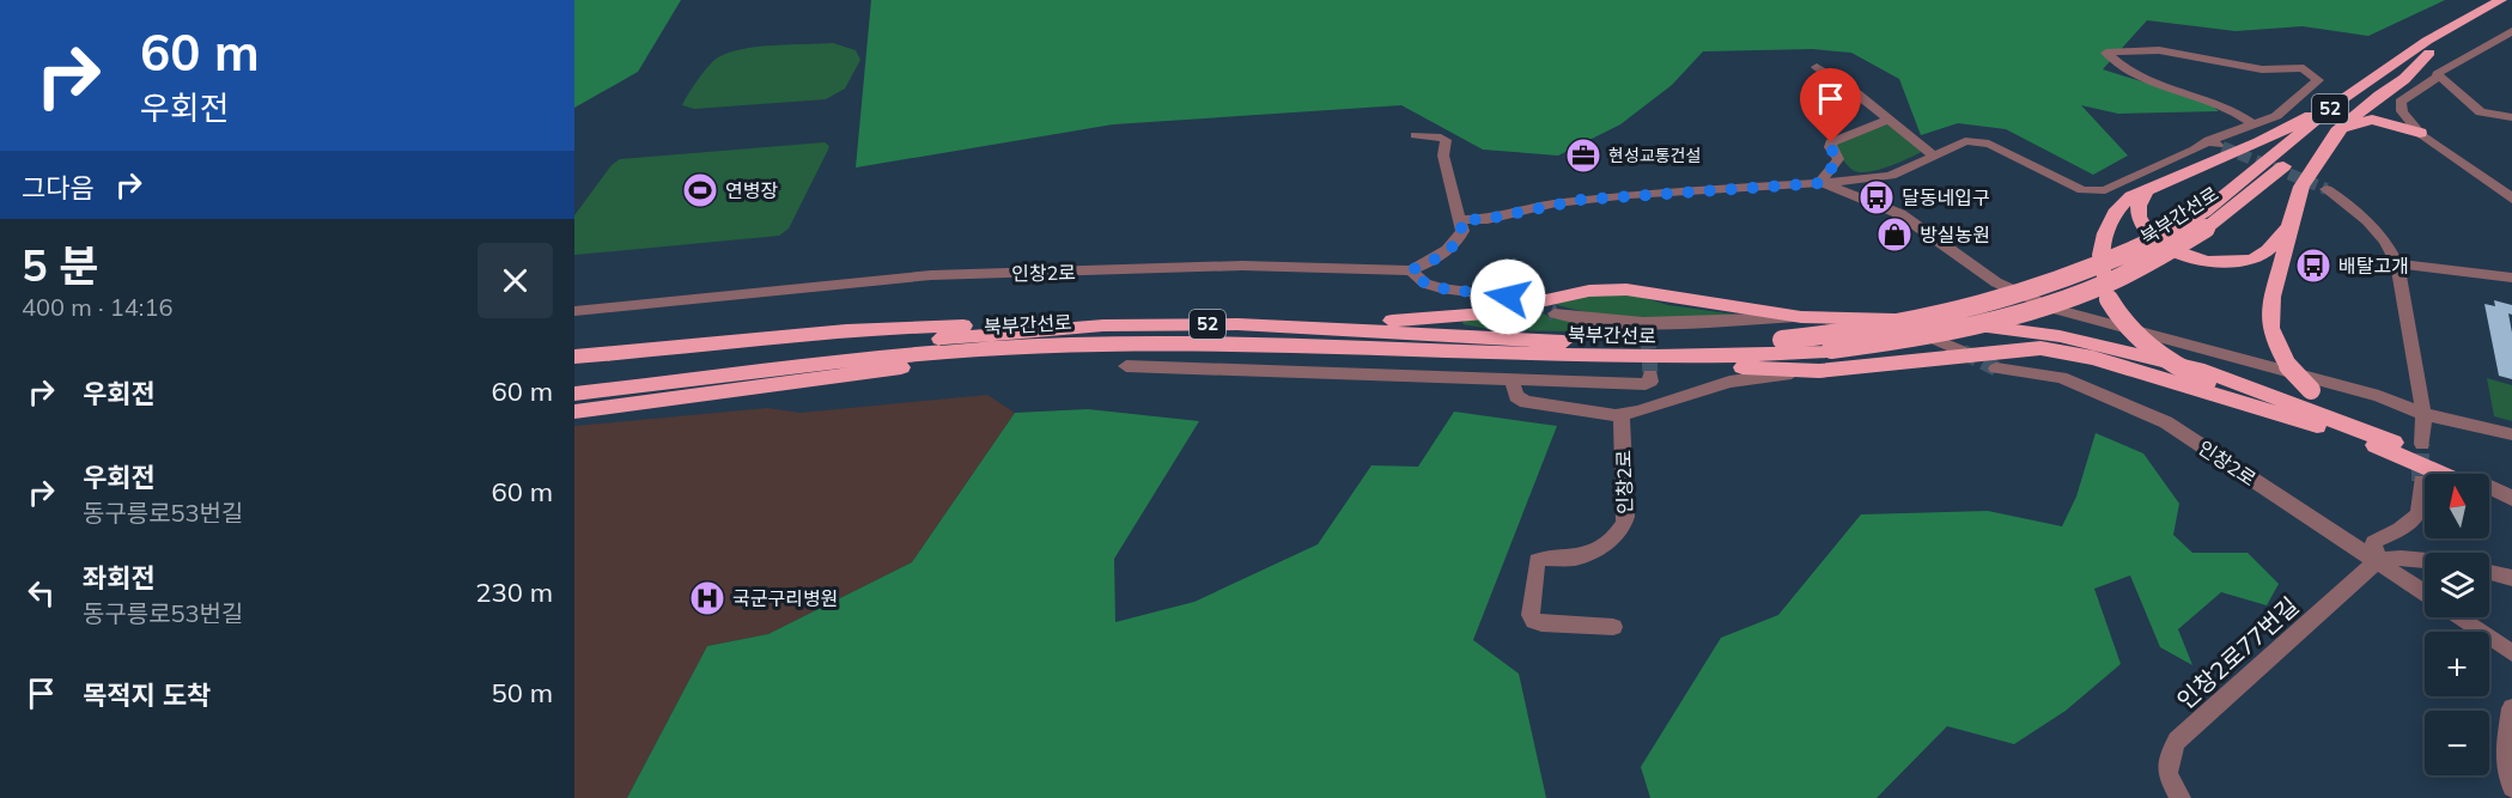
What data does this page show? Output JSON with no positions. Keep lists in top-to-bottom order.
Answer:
{
  "streets": {
    "highway": ["52", "북부간선로"],
    "street": ["인창2로", "인창2로77번길"]
  },
  "crossings": [
    ["인창2로", "인창2로77번길"]
  ],
  "places": {
    "office": ["현성교통건설"],
    "sports": ["연병장"],
    "bus stop": ["달동네입구", "배탈고개"],
    "shop": ["방실농원"],
    "hospital": ["국군구리병원"]
  },
  "north": "top",
  "page": {
    "turn": ["60 m", "우회전"],
    "then": "그다음",
    "heading": ["5 분", "400 m · 14:16"],
    "list": [
      {
        "name": "우회전",
        "value": "60 m"
      },
      {
        "name": "우회전",
        "note": "동구릉로53번길",
        "value": "60 m"
      },
      {
        "name": "좌회전",
        "note": "동구릉로53번길",
        "value": "230 m"
      },
      {
        "name": "목적지 도착",
        "value": "50 m"
      }
    ],
    "map_buttons": ["+", "−"]
  }
}
